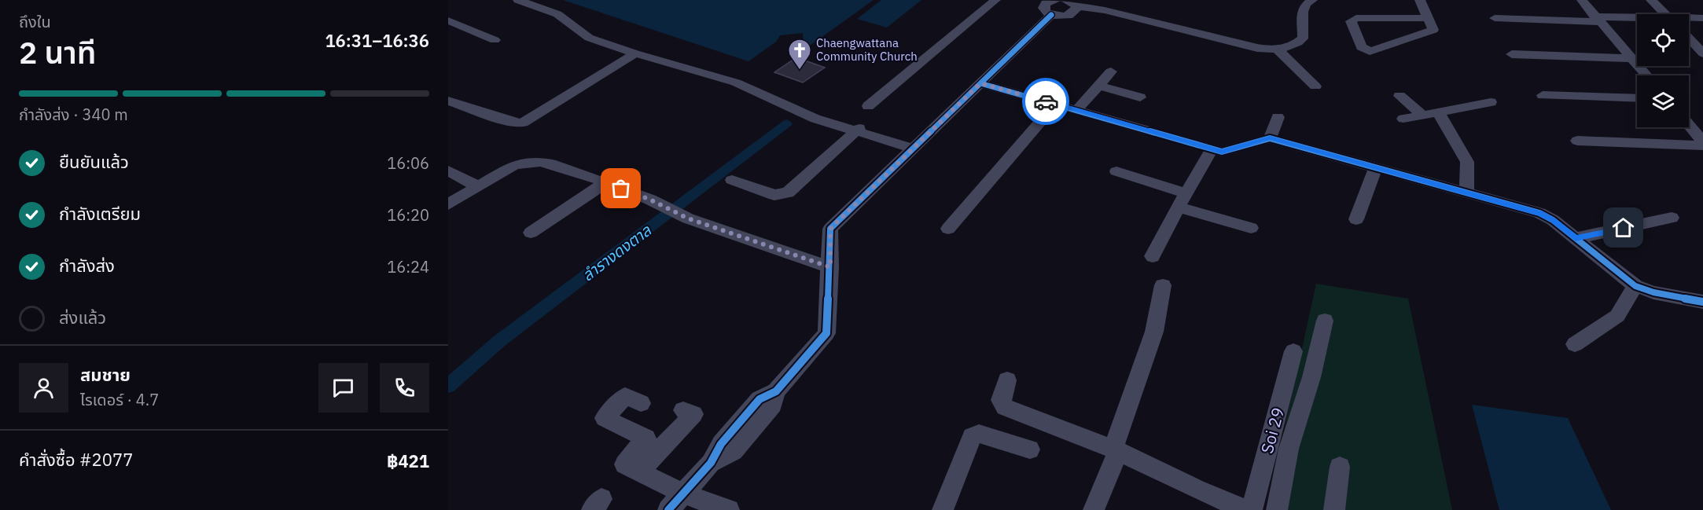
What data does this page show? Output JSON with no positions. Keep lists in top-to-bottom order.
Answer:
{
  "streets": {
    "street": ["Soi 29"]
  },
  "water": ["ลำรางดงตาล"],
  "places": {
    "church": ["Chaengwattana Community Church"]
  },
  "page": {
    "heading": ["2 นาที", "ถึงใน", "16:31–16:36"],
    "panel": [
      "สมชาย",
      "ไรเดอร์ · 4.7",
      "คำสั่งซื้อ #2077",
      "฿421"
    ],
    "bar": "กำลังส่ง · 340 m",
    "list": [
      ["ยืนยันแล้ว", "16:06"],
      ["กำลังเตรียม", "16:20"],
      ["กำลังส่ง", "16:24"],
      "ส่งแล้ว"
    ]
  }
}
